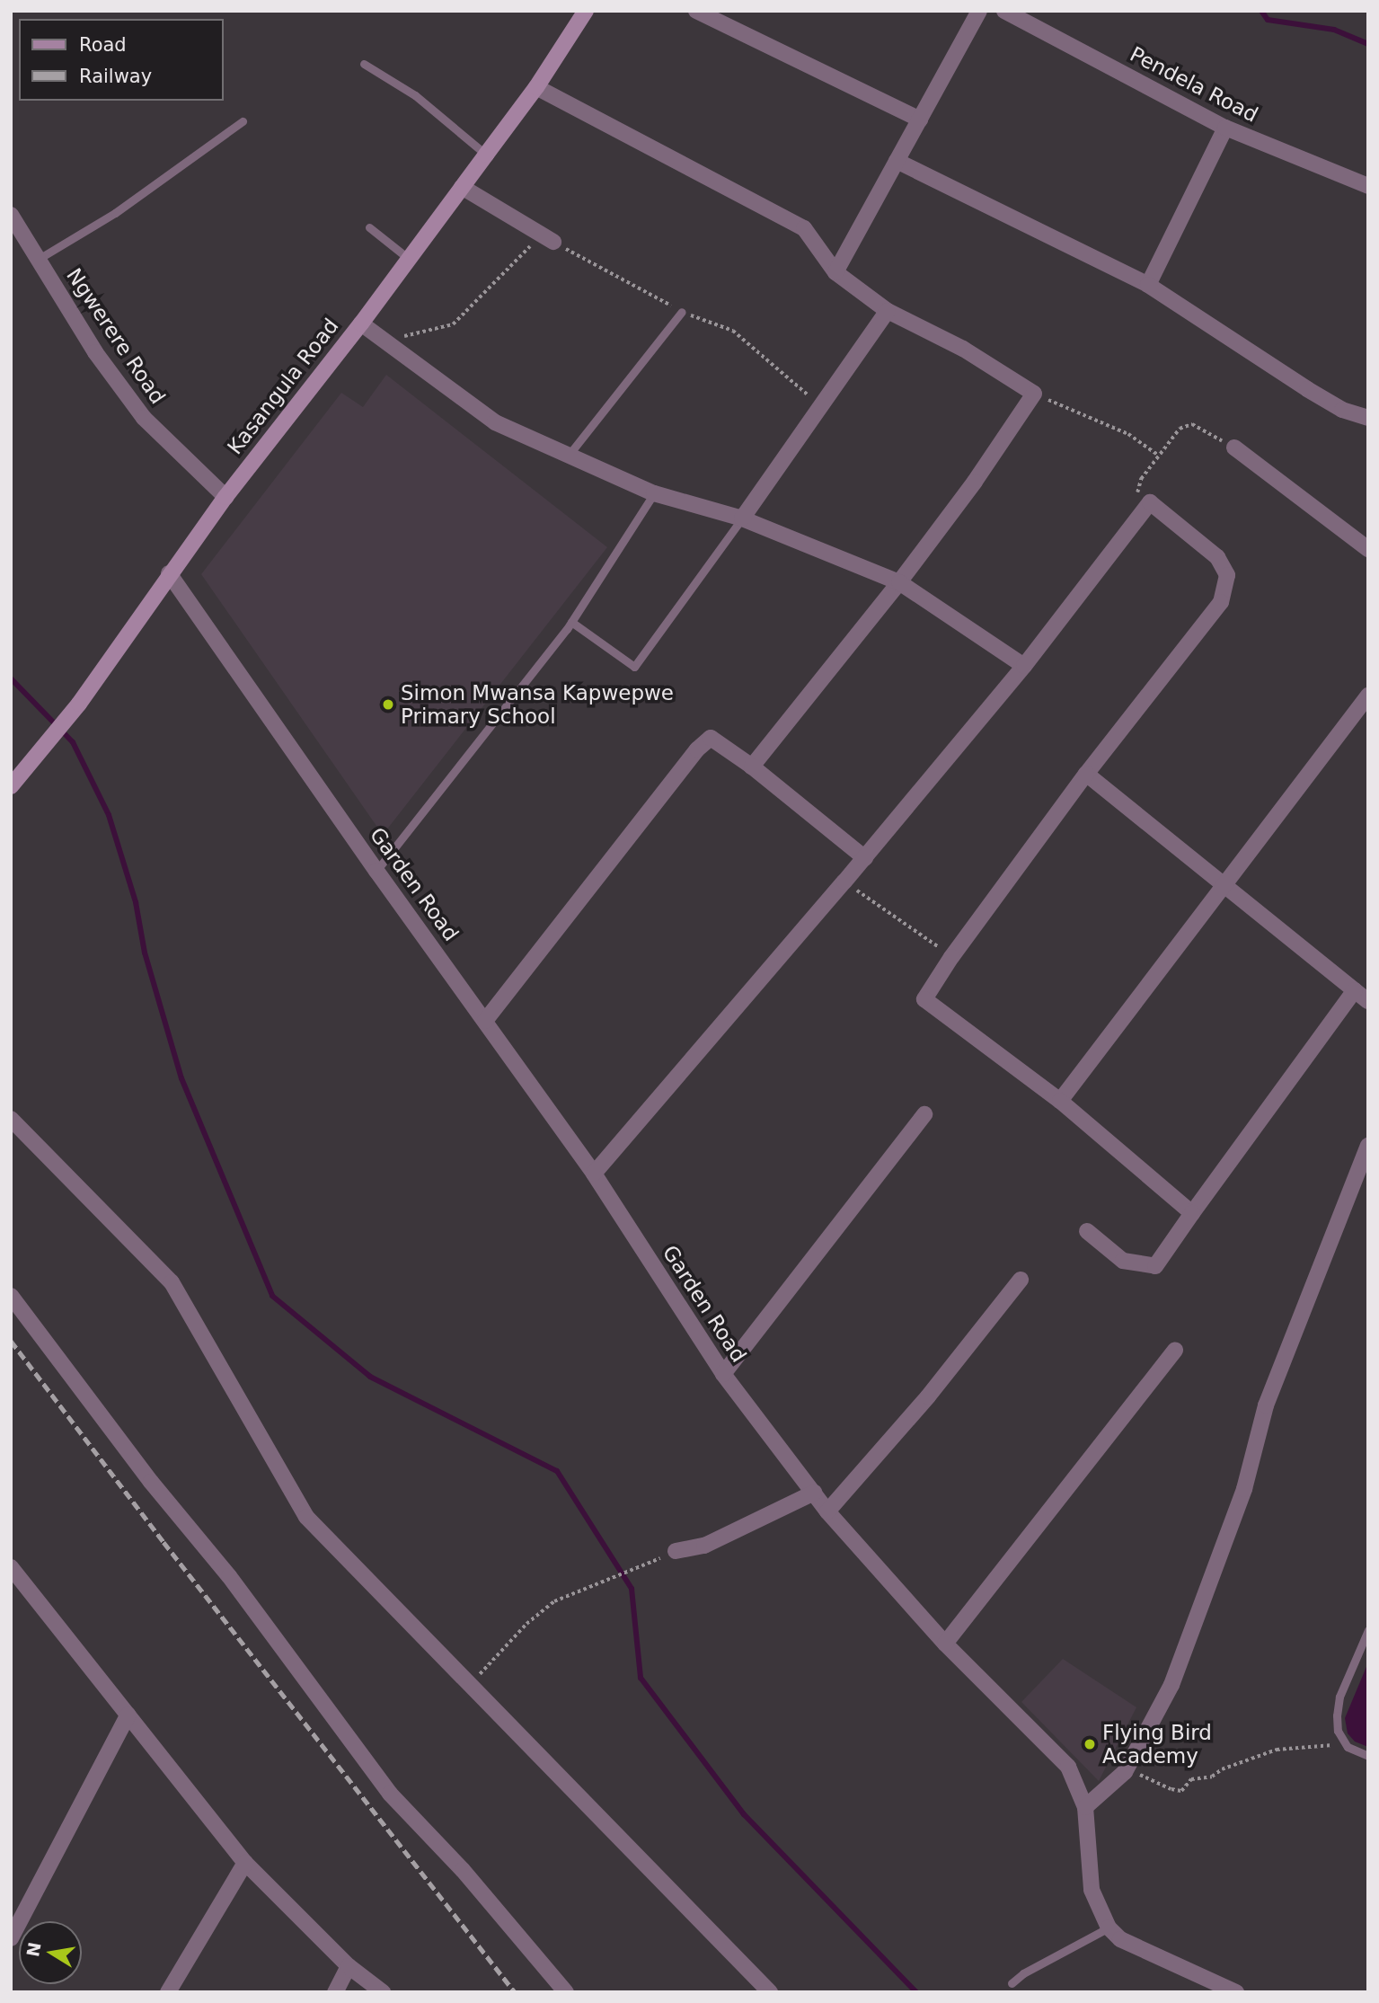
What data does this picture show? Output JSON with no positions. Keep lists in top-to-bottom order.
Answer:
{
  "streets": {
    "main road": ["Kasangula Road"],
    "street": ["Pendela Road", "Ngwerere Road", "Garden Road"]
  },
  "crossings": [
    ["Ngwerere Road", "Kasangula Road"],
    ["Kasangula Road", "Garden Road"]
  ],
  "places": ["Simon Mwansa Kapwepwe Primary School", "Flying Bird Academy"],
  "legend": ["Road", "Railway"],
  "north": "left"
}
